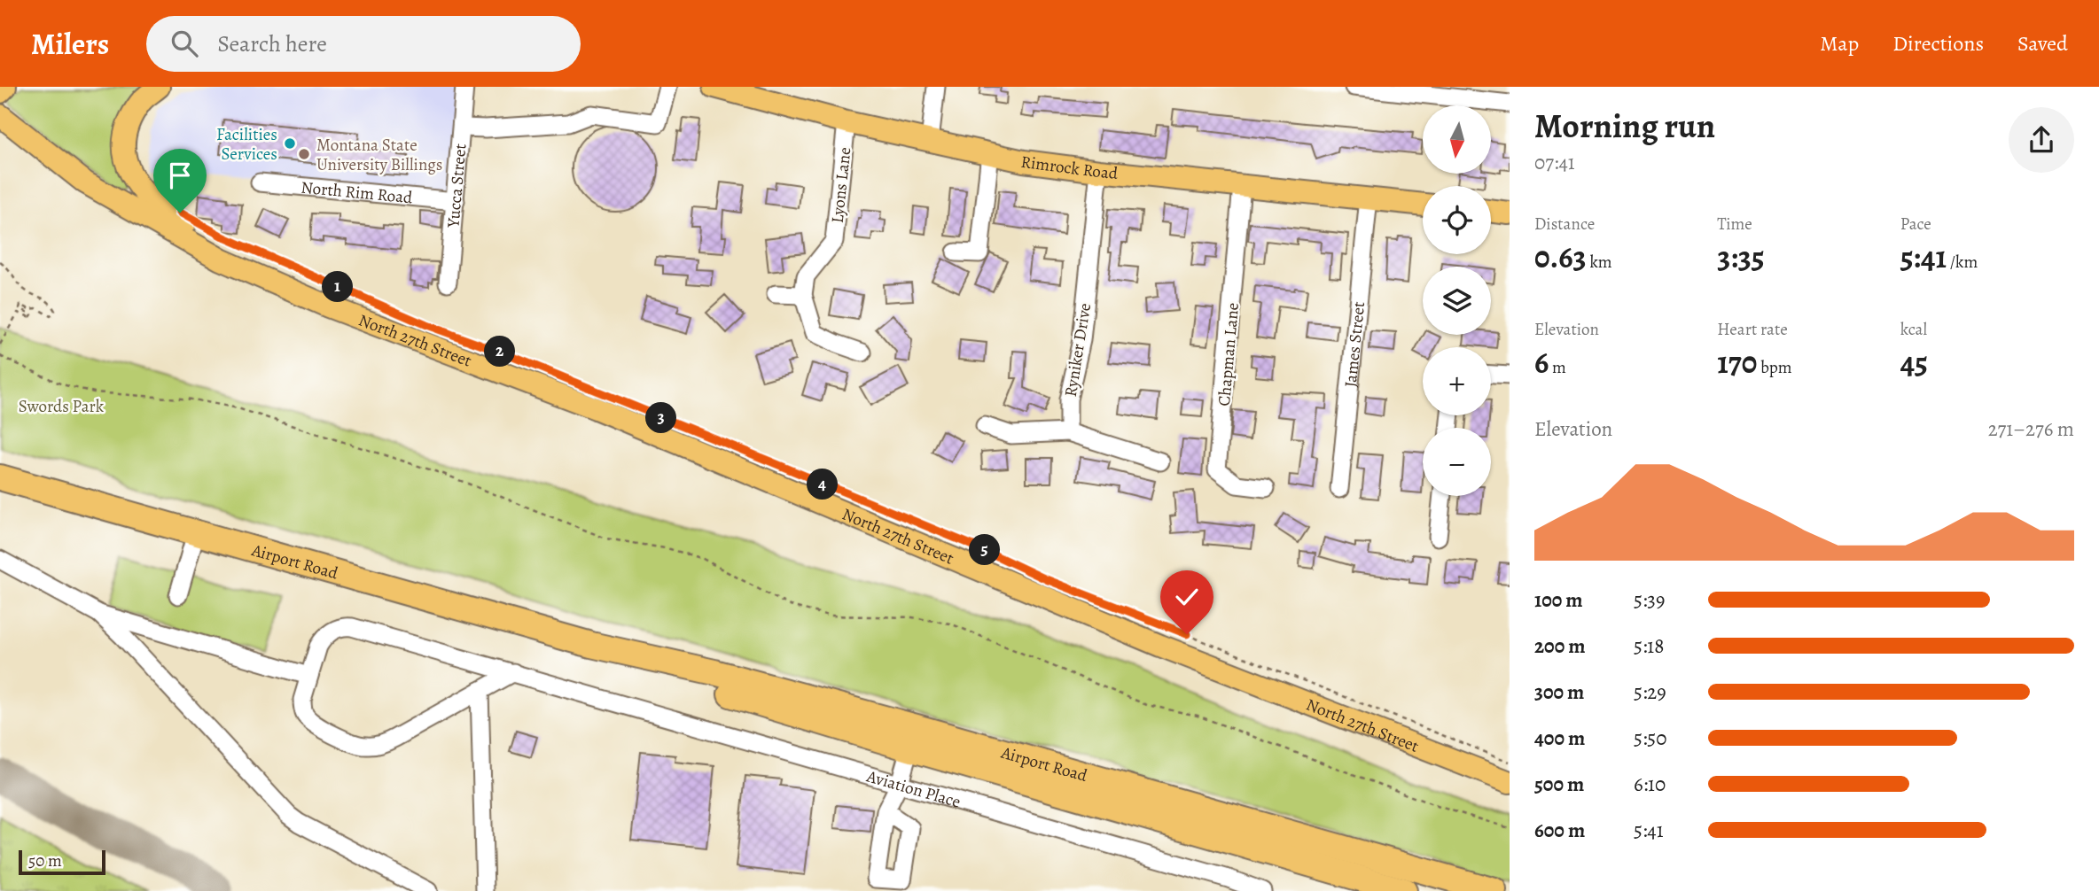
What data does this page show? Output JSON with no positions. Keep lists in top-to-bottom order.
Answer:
{
  "streets": {
    "highway": ["Airport Road"],
    "main road": ["Rimrock Road", "North 27th Street"],
    "street": [
      "Yucca Street",
      "Lyons Lane",
      "North Rim Road",
      "James Street",
      "Ryniker Drive",
      "Chapman Lane",
      "Aviation Place"
    ]
  },
  "crossings": [
    ["Rimrock Road", "Lyons Lane"],
    ["Rimrock Road", "James Street"],
    ["Rimrock Road", "Ryniker Drive"],
    ["Rimrock Road", "Chapman Lane"],
    ["Yucca Street", "North Rim Road"]
  ],
  "parks": ["Swords Park"],
  "places": ["Facilities Services", "Montana State University Billings"],
  "scale_bar": "50 m",
  "north": "bottom",
  "page": {
    "header": "Milers",
    "search": "Search here",
    "nav": ["Map", "Directions", "Saved"],
    "heading": ["Morning run", "07:41"],
    "map_buttons": ["+", "−"],
    "stats": [
      ["Distance", "0.63 km"],
      ["Time", "3:35"],
      ["Pace", "5:41 /km"],
      ["Elevation", "6 m"],
      ["Heart rate", "170 bpm"],
      ["kcal", "45"]
    ],
    "pins": [
      "1",
      "2",
      "3",
      "4",
      "5"
    ],
    "chart": ["Elevation", "271–276 m"],
    "list": [
      {
        "name": "100 m",
        "note": "5:39"
      },
      {
        "name": "200 m",
        "note": "5:18"
      },
      {
        "name": "300 m",
        "note": "5:29"
      },
      {
        "name": "400 m",
        "note": "5:50"
      },
      {
        "name": "500 m",
        "note": "6:10"
      },
      {
        "name": "600 m",
        "note": "5:41"
      }
    ],
    "scale": "50 m"
  }
}
